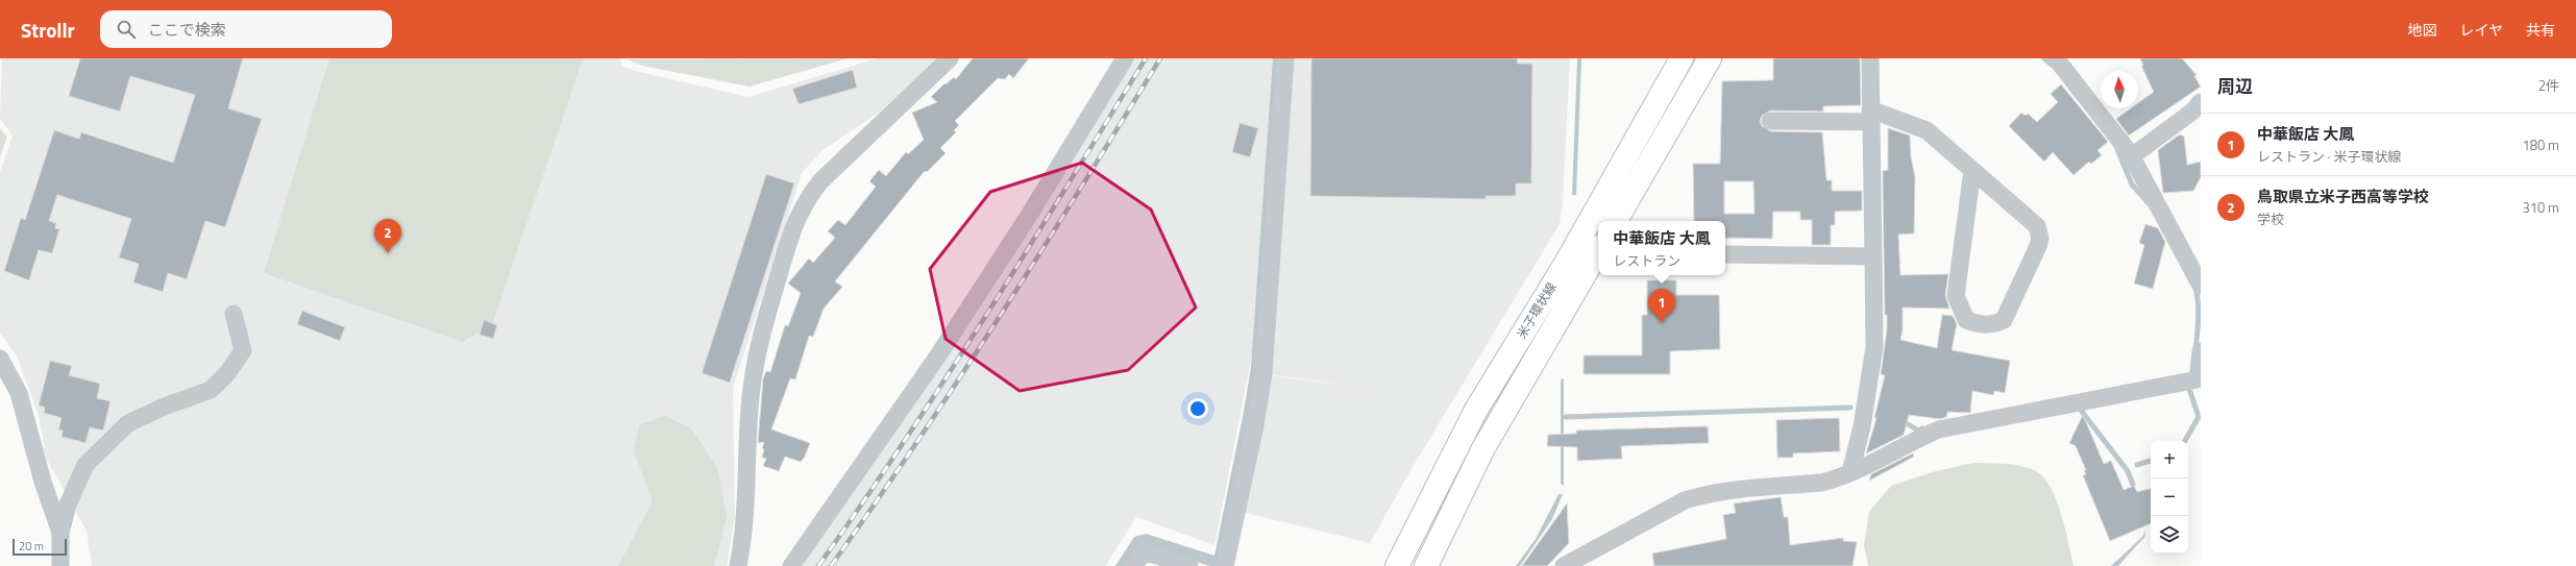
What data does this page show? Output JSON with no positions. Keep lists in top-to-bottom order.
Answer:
{
  "streets": {
    "main road": ["米子環状線"]
  },
  "scale_bar": "20 m",
  "north": "top",
  "page": {
    "header": "Strollr",
    "search": "ここで検索",
    "nav": ["地図", "レイヤ", "共有"],
    "heading": ["周辺", "2件"],
    "list": [
      {
        "mark": "1",
        "name": "中華飯店 大鳳",
        "note": "レストラン · 米子環状線",
        "value": "180 m"
      },
      {
        "mark": "2",
        "name": "鳥取県立米子西高等学校",
        "note": "学校",
        "value": "310 m"
      }
    ],
    "pins": ["2", "1"],
    "popup": ["中華飯店 大鳳", "レストラン"],
    "map_buttons": ["+", "−"],
    "scale": "20 m"
  }
}
